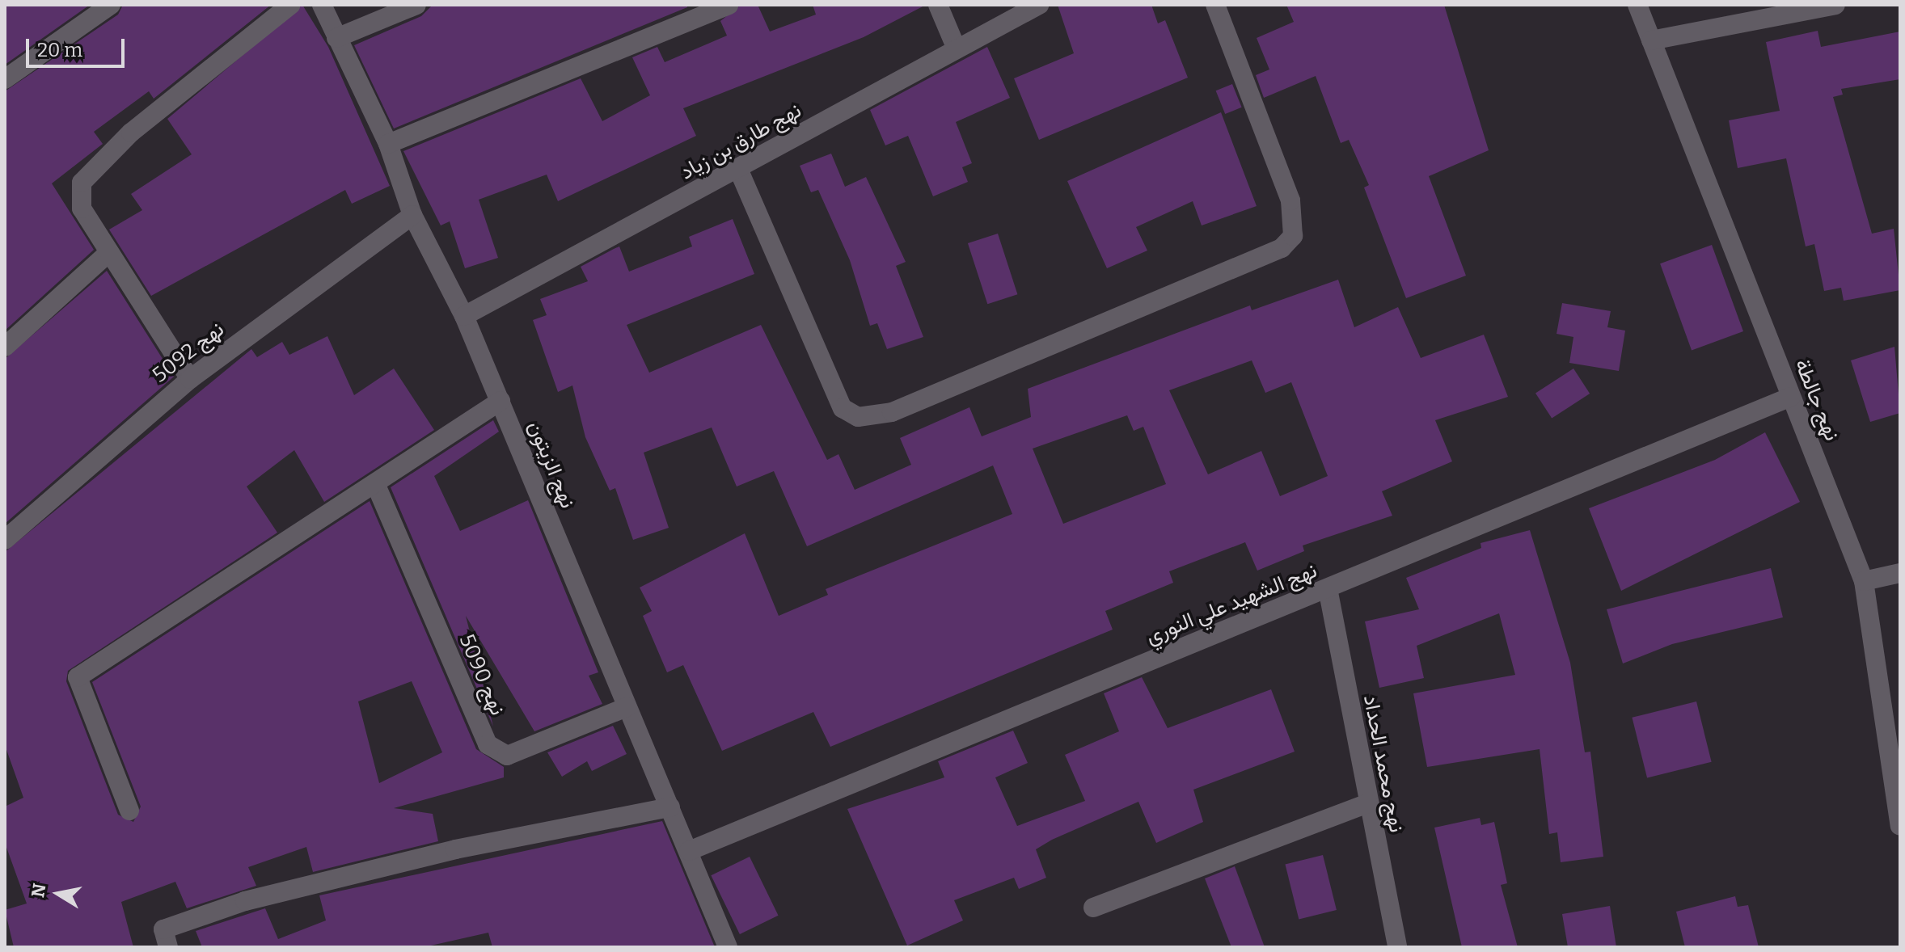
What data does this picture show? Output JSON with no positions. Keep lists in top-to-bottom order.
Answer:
{
  "streets": {
    "street": [
      "نهج طارق بن زياد",
      "نهج 5092",
      "نهج جالطة",
      "نهج الزيتون",
      "نهج الشهيد علي النوري",
      "نهج 5090",
      "نهج محمد الحداد"
    ]
  },
  "crossings": [
    ["نهج طارق بن زياد", "نهج الزيتون"],
    ["نهج 5092", "نهج الزيتون"],
    ["نهج جالطة", "نهج الشهيد علي النوري"],
    ["نهج الزيتون", "نهج الشهيد علي النوري"],
    ["نهج الزيتون", "نهج 5090"],
    ["نهج الشهيد علي النوري", "نهج محمد الحداد"]
  ],
  "scale_bar": "20 m",
  "north": "left"
}
